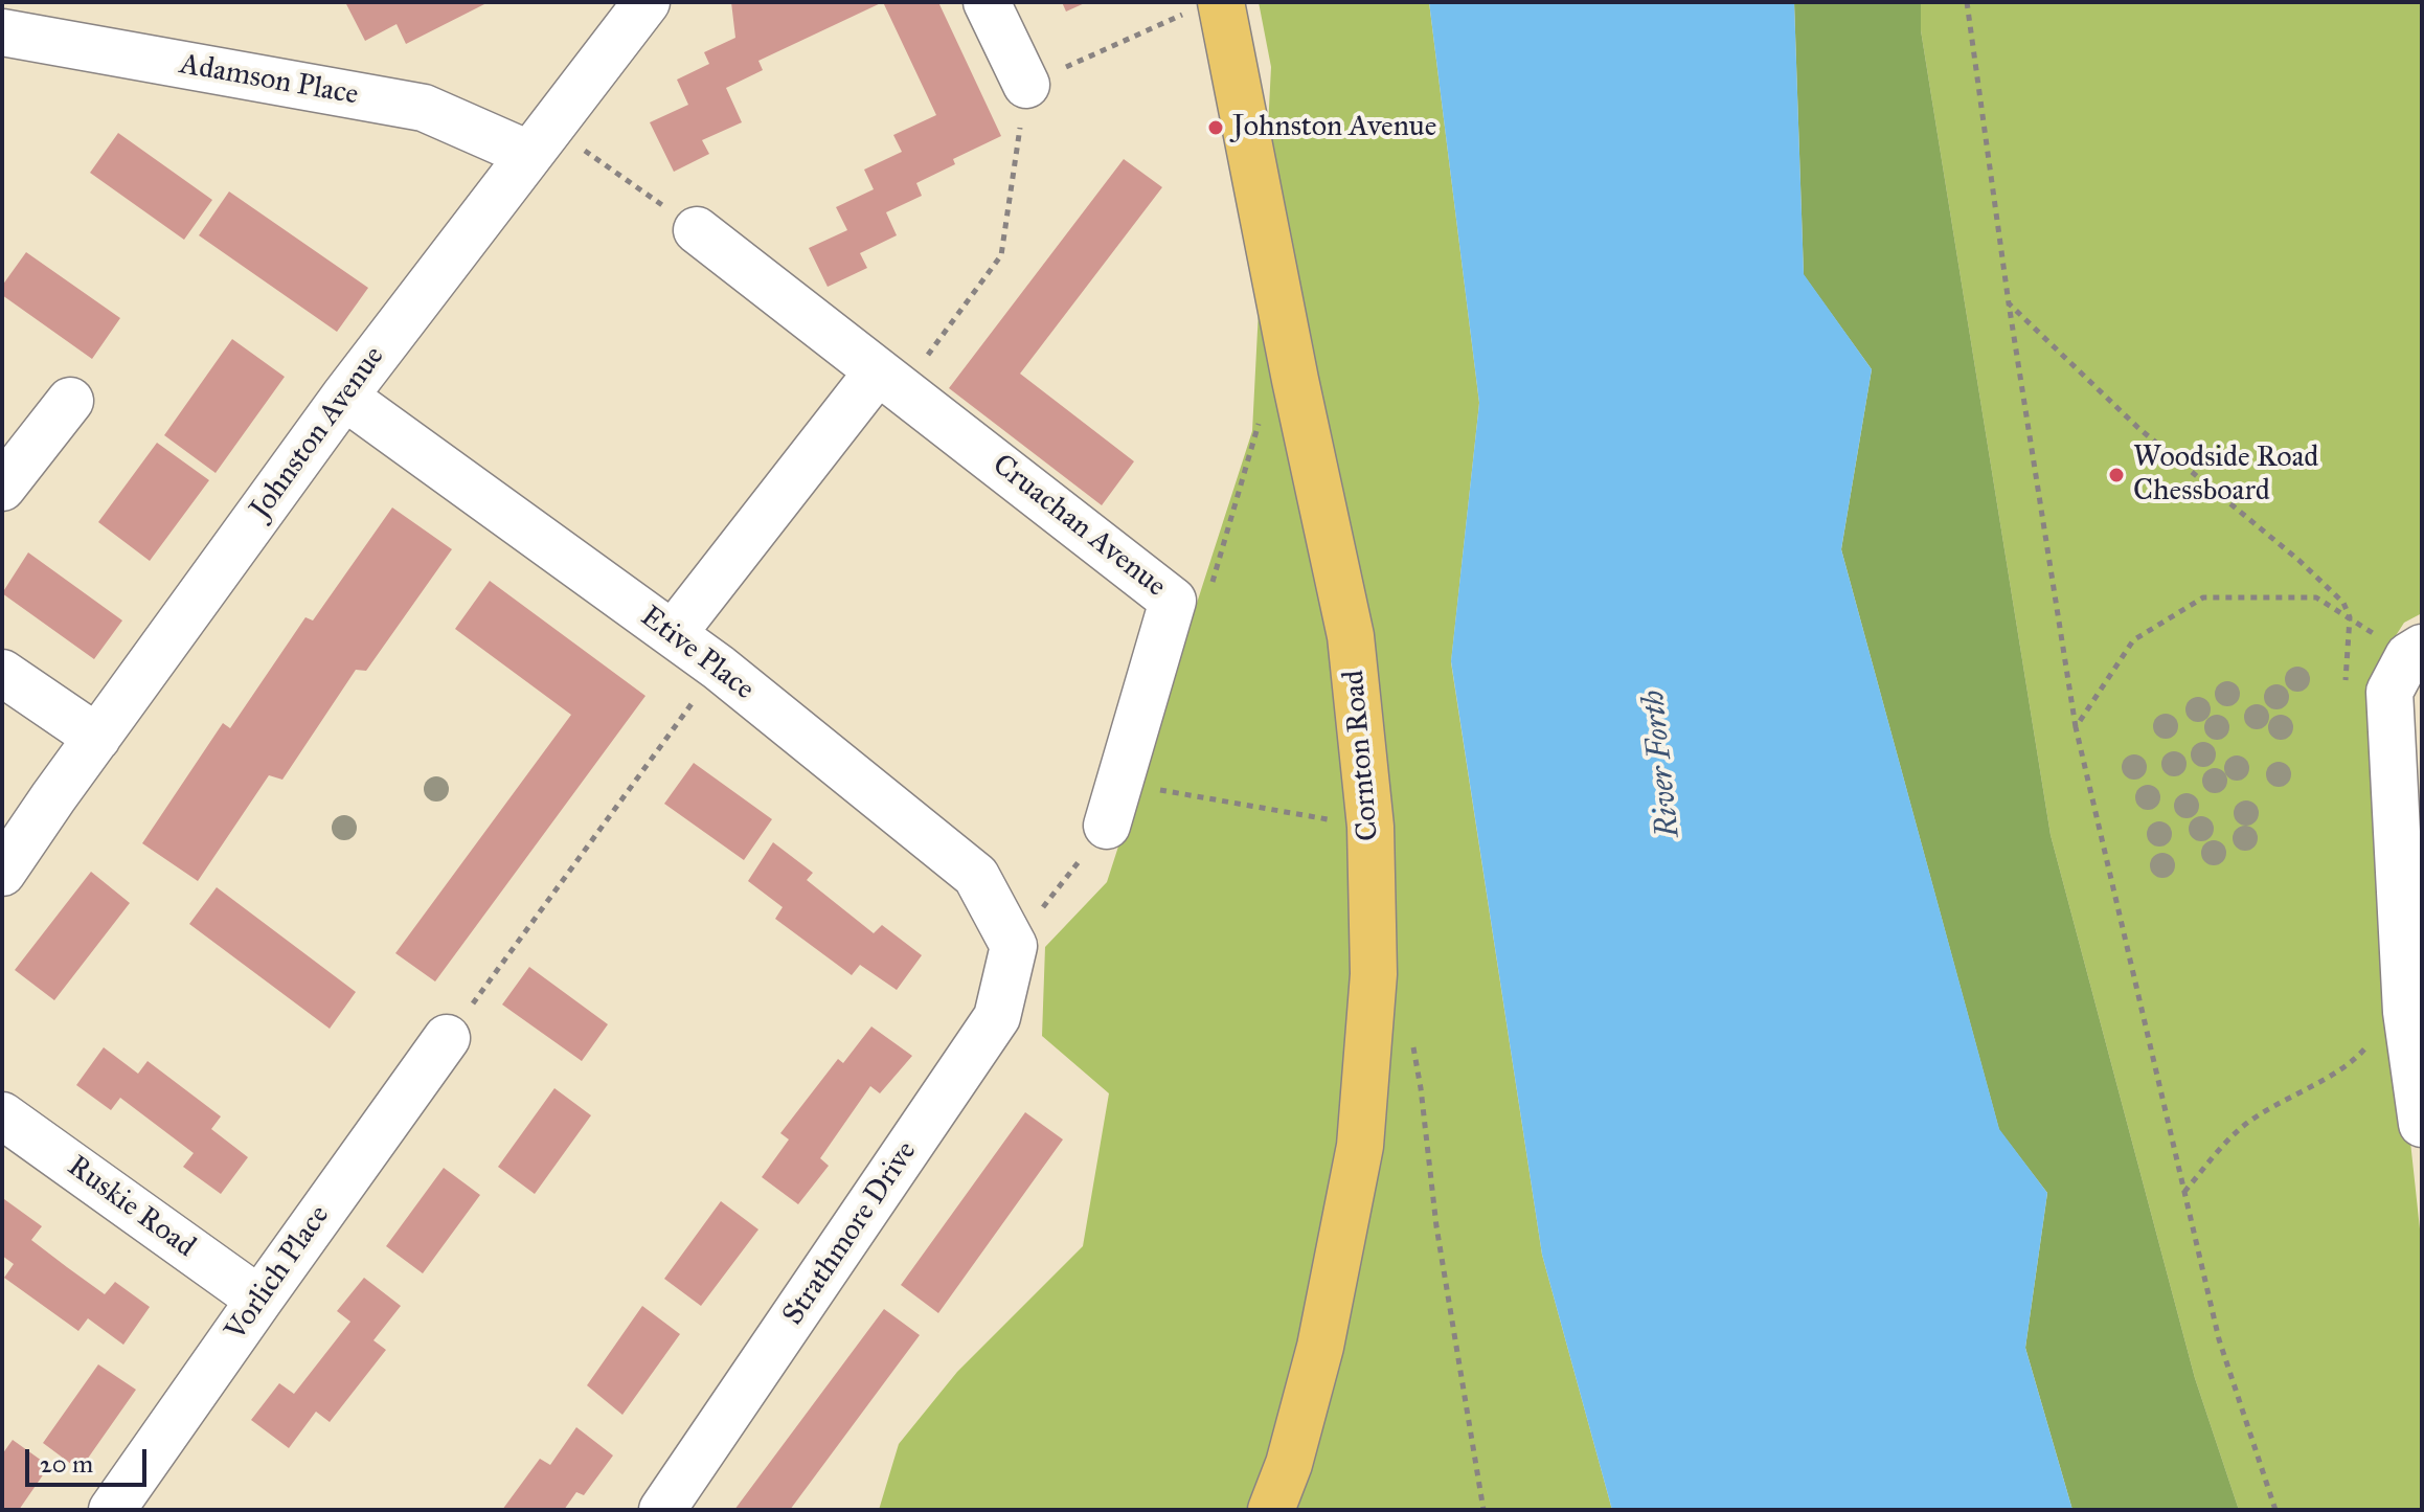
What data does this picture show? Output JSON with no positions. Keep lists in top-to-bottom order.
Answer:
{
  "streets": {
    "main road": ["Cornton Road"],
    "street": [
      "Adamson Place",
      "Johnston Avenue",
      "Cruachan Avenue",
      "Etive Place",
      "Ruskie Road",
      "Strathmore Drive",
      "Vorlich Place"
    ]
  },
  "crossings": [
    ["Adamson Place", "Johnston Avenue"],
    ["Johnston Avenue", "Etive Place"],
    ["Etive Place", "Strathmore Drive"],
    ["Ruskie Road", "Vorlich Place"]
  ],
  "water": ["River Forth"],
  "places": ["Johnston Avenue", "Woodside Road Chessboard"],
  "scale_bar": "20 m"
}
